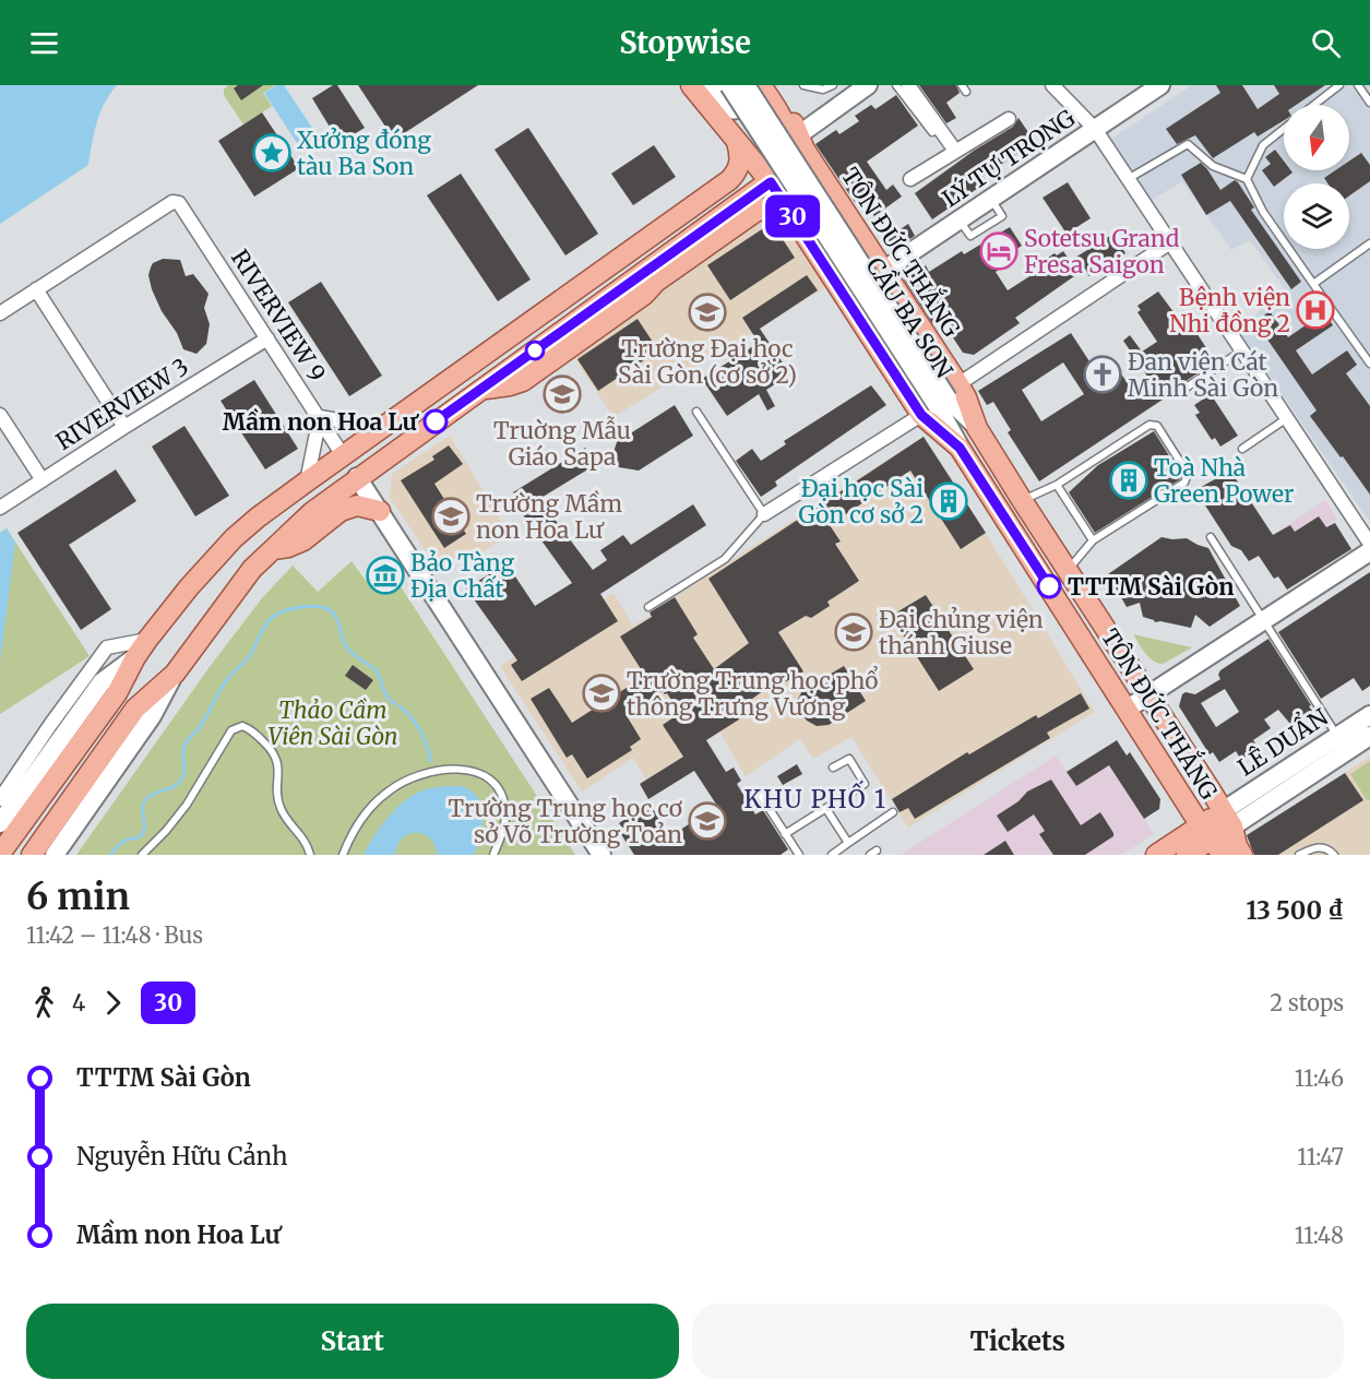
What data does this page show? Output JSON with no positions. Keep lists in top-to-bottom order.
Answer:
{
  "streets": {
    "main road": [
      "LÝ TỰ TRỌNG",
      "TÔN ĐỨC THẮNG",
      "CẦU BA SON",
      "LÊ DUẨN"
    ],
    "street": ["RIVERVIEW 9", "RIVERVIEW 3"]
  },
  "crossings": [
    ["LÝ TỰ TRỌNG", "TÔN ĐỨC THẮNG"],
    ["TÔN ĐỨC THẮNG", "CẦU BA SON"],
    ["TÔN ĐỨC THẮNG", "LÊ DUẨN"],
    ["RIVERVIEW 9", "RIVERVIEW 3"]
  ],
  "districts": ["KHU PHỐ 1"],
  "parks": ["Thảo Cầm Viên Sài Gòn"],
  "places": {
    "place": ["Xưởng đóng tàu Ba Son"],
    "hotel": ["Sotetsu Grand Fresa Saigon"],
    "hospital": ["Bệnh viện Nhi đồng 2"],
    "school or university": [
      "Trường Đại học Sài Gòn (cơ sở 2)",
      "Truờng Mẫu Giáo Sapa",
      "Trường Mầm non Hoa Lư",
      "Đại chủng viện thánh Giuse",
      "Trường Trung học phổ thông Trưng Vương",
      "Trường Trung học cơ sở Võ Trường Toản"
    ],
    "church": ["Đan viện Cát Minh Sài Gòn"],
    "other": ["Mầm non Hoa Lư", "TTTM Sài Gòn"],
    "building": ["Toà Nhà Green Power", "Đại học Sài Gòn cơ sở 2"],
    "museum": ["Bảo Tàng Địa Chất"]
  },
  "lines": ["bus line 30"],
  "north": "bottom",
  "page": {
    "header": "Stopwise",
    "on_map": "30",
    "heading": ["6 min", "11:42 – 11:48 · Bus", "13 500 ₫"],
    "legs": ["4", "30", "2 stops"],
    "list": [
      {
        "name": "TTTM Sài Gòn",
        "value": "11:46"
      },
      {
        "name": "Nguyễn Hữu Cảnh",
        "value": "11:47"
      },
      {
        "name": "Mầm non Hoa Lư",
        "value": "11:48"
      }
    ],
    "buttons": ["Start", "Tickets"]
  }
}
